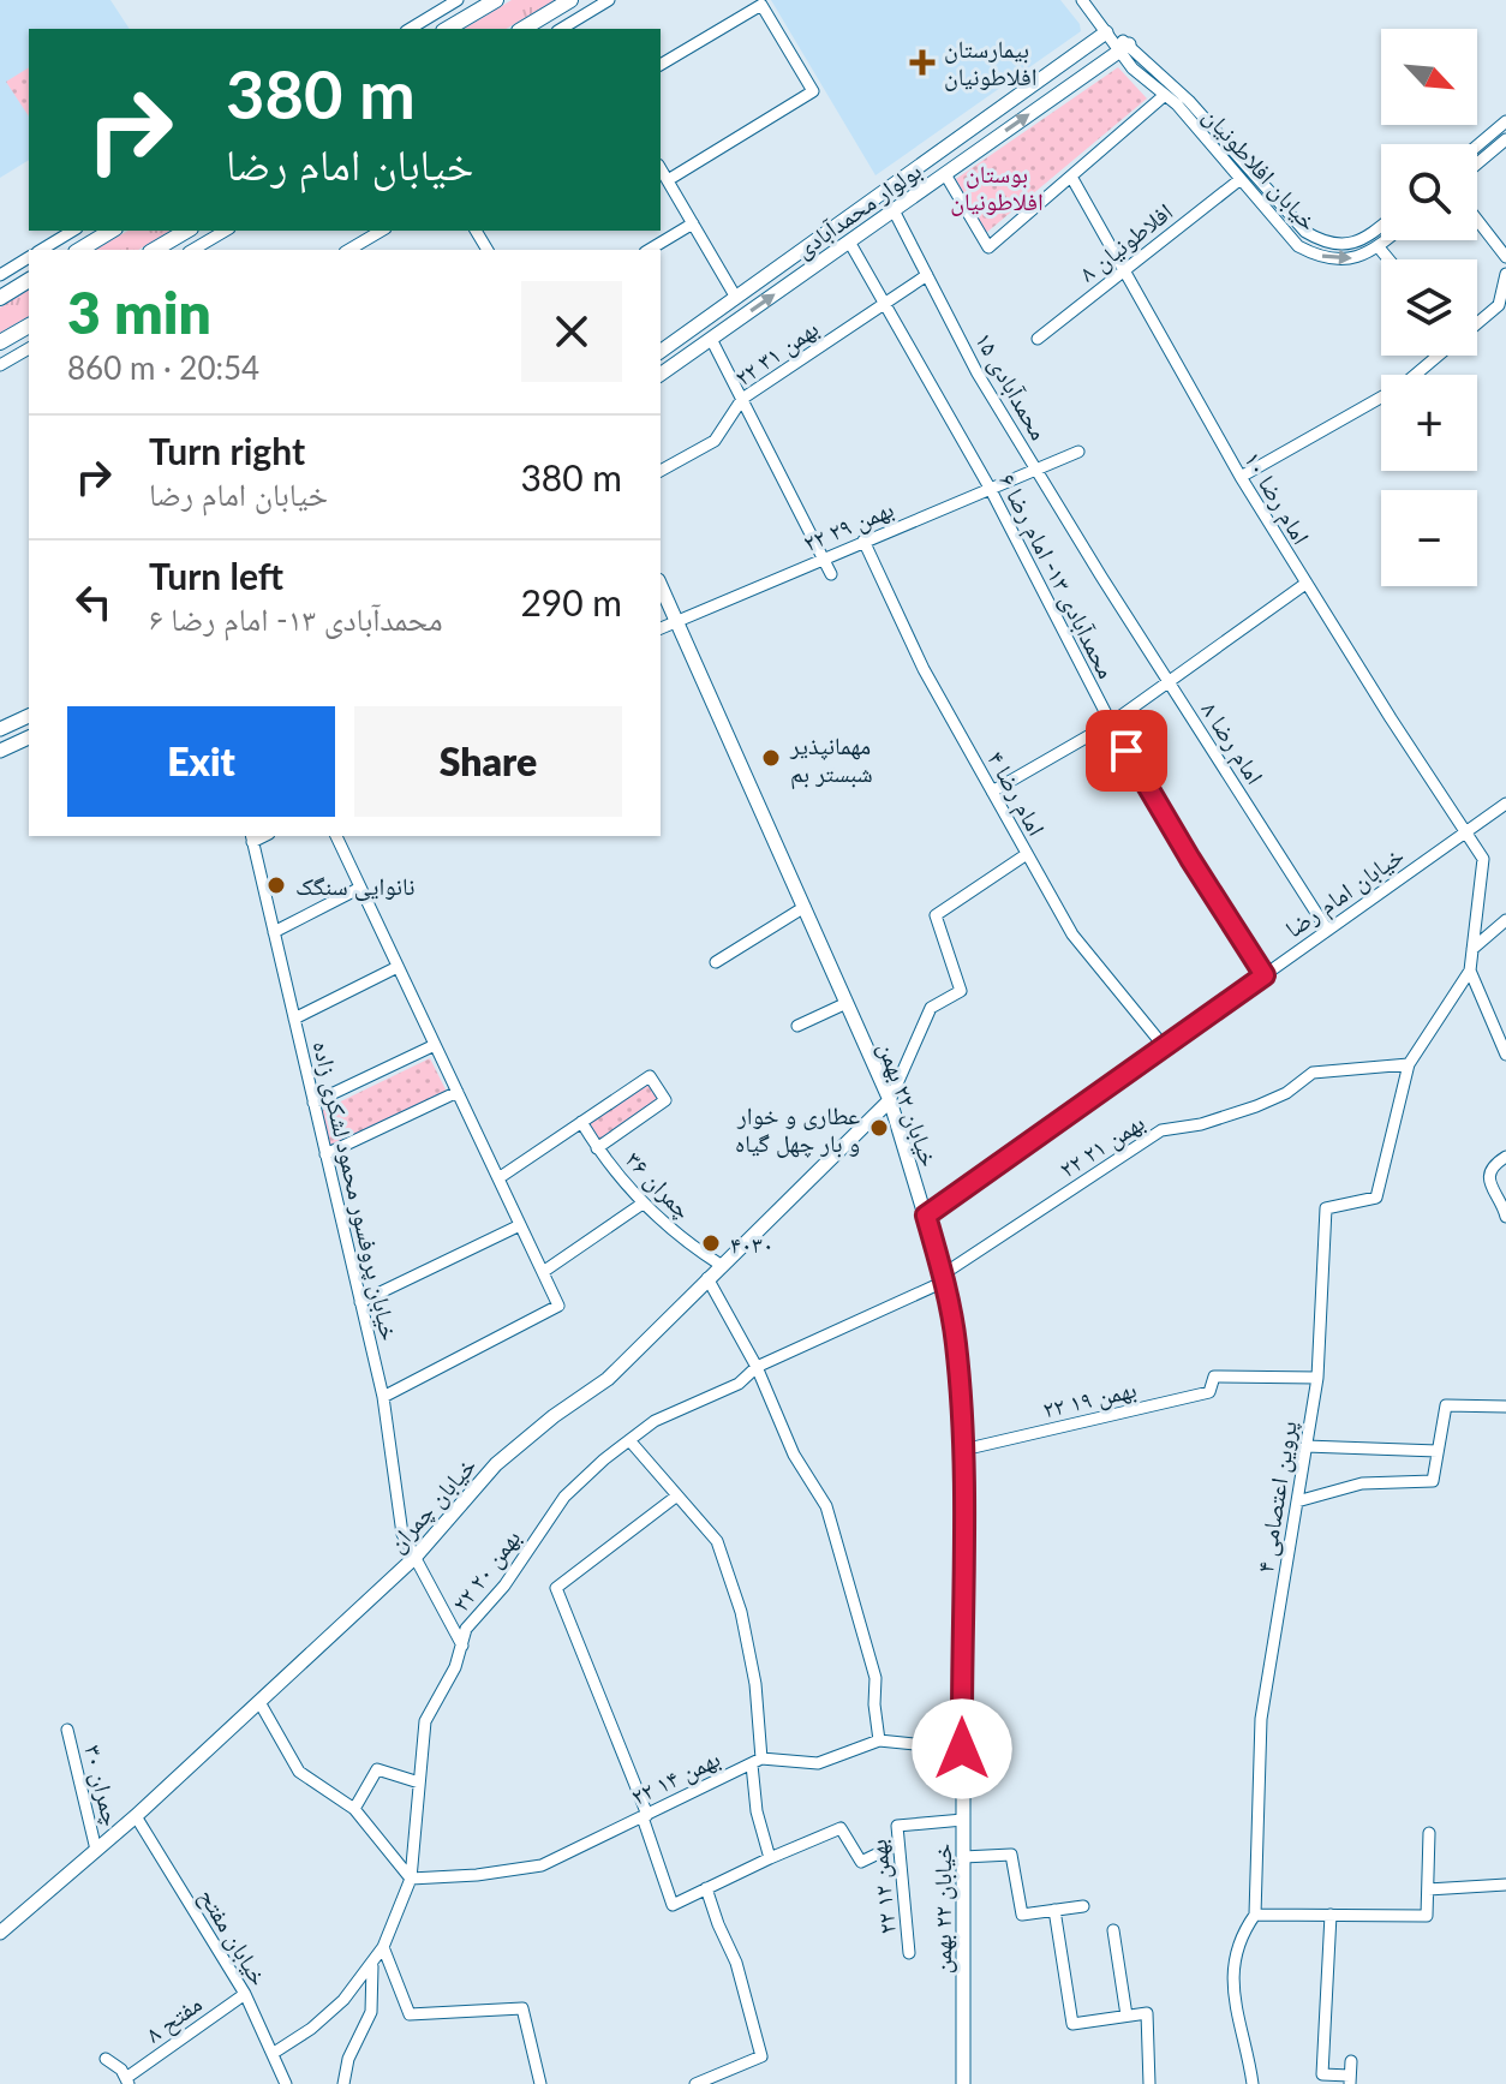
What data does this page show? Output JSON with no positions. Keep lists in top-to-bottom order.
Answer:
{
  "streets": {
    "main road": ["بولوار محمدآبادی", "خیابان ۲۲ بهمن", "خیابان چمران"],
    "street": [
      "خیابان افلاطونیان",
      "افلاطونیان ۸",
      "۲۲ بهمن ۳۱",
      "محمدآبادی ۱۵",
      "امام رضا ۱۰",
      "۲۲ بهمن ۲۹",
      "محمدآبادی ۱۳- امام رضا ۶",
      "امام رضا ۸",
      "امام رضا ۴",
      "خیابان امام رضا",
      "۲۲ بهمن ۲۱",
      "چمران ۳۶",
      "خیابان پروفسور محمود لشکری زاده",
      "۲۲ بهمن ۱۹",
      "پروین اعتصامی ۴",
      "۲۲ بهمن ۲۰",
      "۲۲ بهمن ۱۴",
      "چمران ۳۰",
      "۲۲ بهمن ۱۲",
      "خیابان مفتح",
      "مفتح ۸"
    ]
  },
  "crossings": [
    ["خیابان افلاطونیان", "بولوار محمدآبادی"],
    ["خیابان افلاطونیان", "افلاطونیان ۸"],
    ["بولوار محمدآبادی", "محمدآبادی ۱۵"],
    ["بولوار محمدآبادی", "محمدآبادی ۱۳- امام رضا ۶"],
    ["افلاطونیان ۸", "امام رضا ۱۰"],
    ["۲۲ بهمن ۳۱", "محمدآبادی ۱۵"],
    ["۲۲ بهمن ۳۱", "محمدآبادی ۱۳- امام رضا ۶"],
    ["محمدآبادی ۱۵", "۲۲ بهمن ۲۹"],
    ["محمدآبادی ۱۵", "امام رضا ۸"],
    ["امام رضا ۱۰", "خیابان امام رضا"],
    ["امام رضا ۱۰", "پروین اعتصامی ۴"],
    ["۲۲ بهمن ۲۹", "محمدآبادی ۱۳- امام رضا ۶"],
    ["۲۲ بهمن ۲۹", "امام رضا ۴"],
    ["۲۲ بهمن ۲۹", "خیابان ۲۲ بهمن"],
    ["محمدآبادی ۱۳- امام رضا ۶", "خیابان امام رضا"],
    ["امام رضا ۸", "خیابان امام رضا"],
    ["امام رضا ۴", "خیابان امام رضا"],
    ["خیابان امام رضا", "خیابان ۲۲ بهمن"],
    ["خیابان ۲۲ بهمن", "۲۲ بهمن ۲۱"],
    ["خیابان ۲۲ بهمن", "۲۲ بهمن ۱۹"],
    ["خیابان ۲۲ بهمن", "خیابان چمران"],
    ["خیابان ۲۲ بهمن", "۲۲ بهمن ۲۰"],
    ["خیابان ۲۲ بهمن", "۲۲ بهمن ۱۲"],
    ["۲۲ بهمن ۲۱", "پروین اعتصامی ۴"],
    ["۲۲ بهمن ۲۱", "۲۲ بهمن ۲۰"],
    ["چمران ۳۶", "خیابان چمران"],
    ["خیابان پروفسور محمود لشکری زاده", "خیابان چمران"],
    ["خیابان پروفسور محمود لشکری زاده", "۲۲ بهمن ۲۰"],
    ["۲۲ بهمن ۱۹", "پروین اعتصامی ۴"],
    ["خیابان چمران", "چمران ۳۰"],
    ["خیابان چمران", "خیابان مفتح"],
    ["۲۲ بهمن ۲۰", "۲۲ بهمن ۱۴"],
    ["۲۲ بهمن ۲۰", "خیابان مفتح"],
    ["خیابان مفتح", "مفتح ۸"]
  ],
  "parks": ["بوستان افلاطونیان"],
  "places": {
    "health": ["بیمارستان افلاطونیان"],
    "other": [
      "مهمانپذیر شبستر بم",
      "نانوایی سنگک",
      "عطاری و خوار و بار چهل گیاه",
      "۴۰۳۰"
    ]
  },
  "north": "bottom right",
  "page": {
    "map_buttons": ["+", "−"],
    "turn": ["380 m", "خیابان امام رضا"],
    "heading": ["3 min", "860 m · 20:54"],
    "list": [
      {
        "name": "Turn right",
        "note": "خیابان امام رضا",
        "value": "380 m"
      },
      {
        "name": "Turn left",
        "note": "محمدآبادی ۱۳- امام رضا ۶",
        "value": "290 m"
      }
    ],
    "buttons": ["Exit", "Share"]
  }
}
